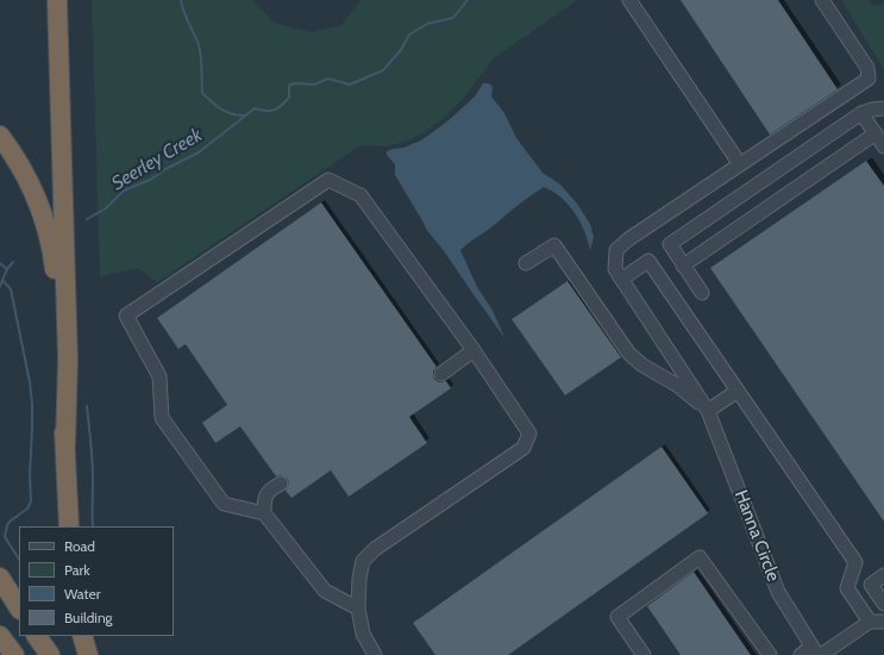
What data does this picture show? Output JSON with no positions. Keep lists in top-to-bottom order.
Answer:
{
  "streets": {
    "street": ["Hanna Circle"]
  },
  "water": ["Seerley Creek"],
  "legend": [
    "Road",
    "Park",
    "Water",
    "Building"
  ]
}
